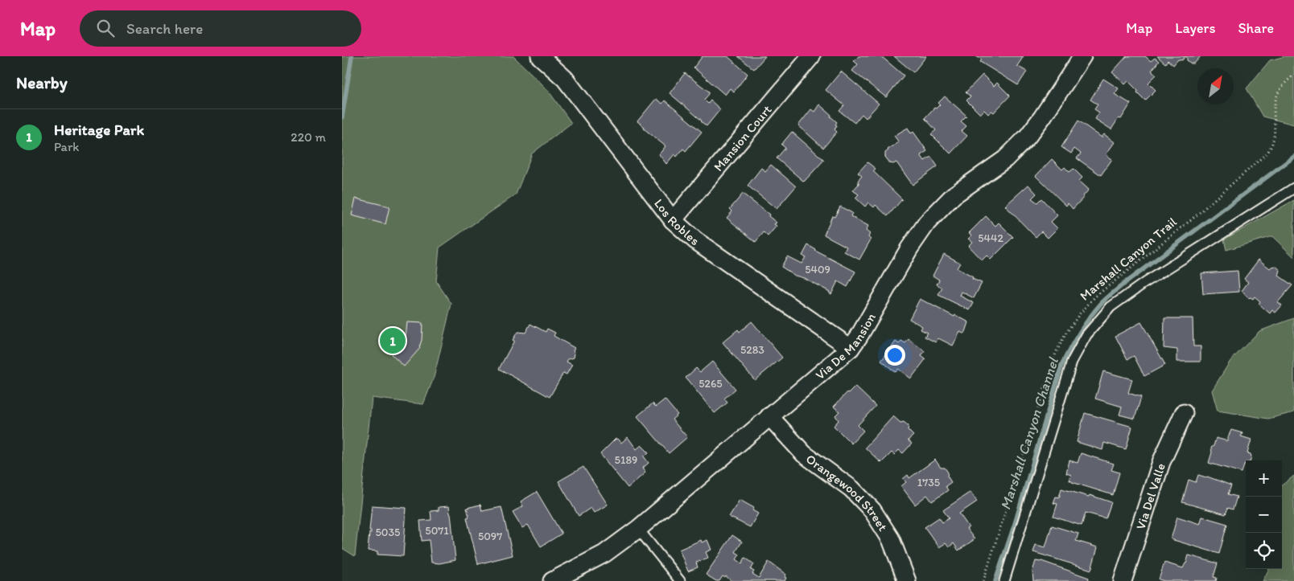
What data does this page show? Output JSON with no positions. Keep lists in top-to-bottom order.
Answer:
{
  "streets": {
    "street": [
      "Mansion Court",
      "Los Robles",
      "Via De Mansion",
      "Orangewood Street",
      "Via Del Valle"
    ],
    "path": ["Marshall Canyon Trail"]
  },
  "crossings": [
    ["Mansion Court", "Los Robles"],
    ["Los Robles", "Via De Mansion"],
    ["Via De Mansion", "Orangewood Street"]
  ],
  "water": ["Marshall Canyon Channel"],
  "house_numbers": [
    "5442",
    "5409",
    "5283",
    "5265",
    "5189",
    "1735",
    "5071",
    "5035",
    "5097"
  ],
  "north": "top right",
  "page": {
    "header": "Map",
    "search": "Search here",
    "nav": ["Map", "Layers", "Share"],
    "heading": "Nearby",
    "list": [
      {
        "mark": "1",
        "name": "Heritage Park",
        "note": "Park",
        "value": "220 m"
      }
    ],
    "pins": "1",
    "map_buttons": ["+", "−"]
  }
}
